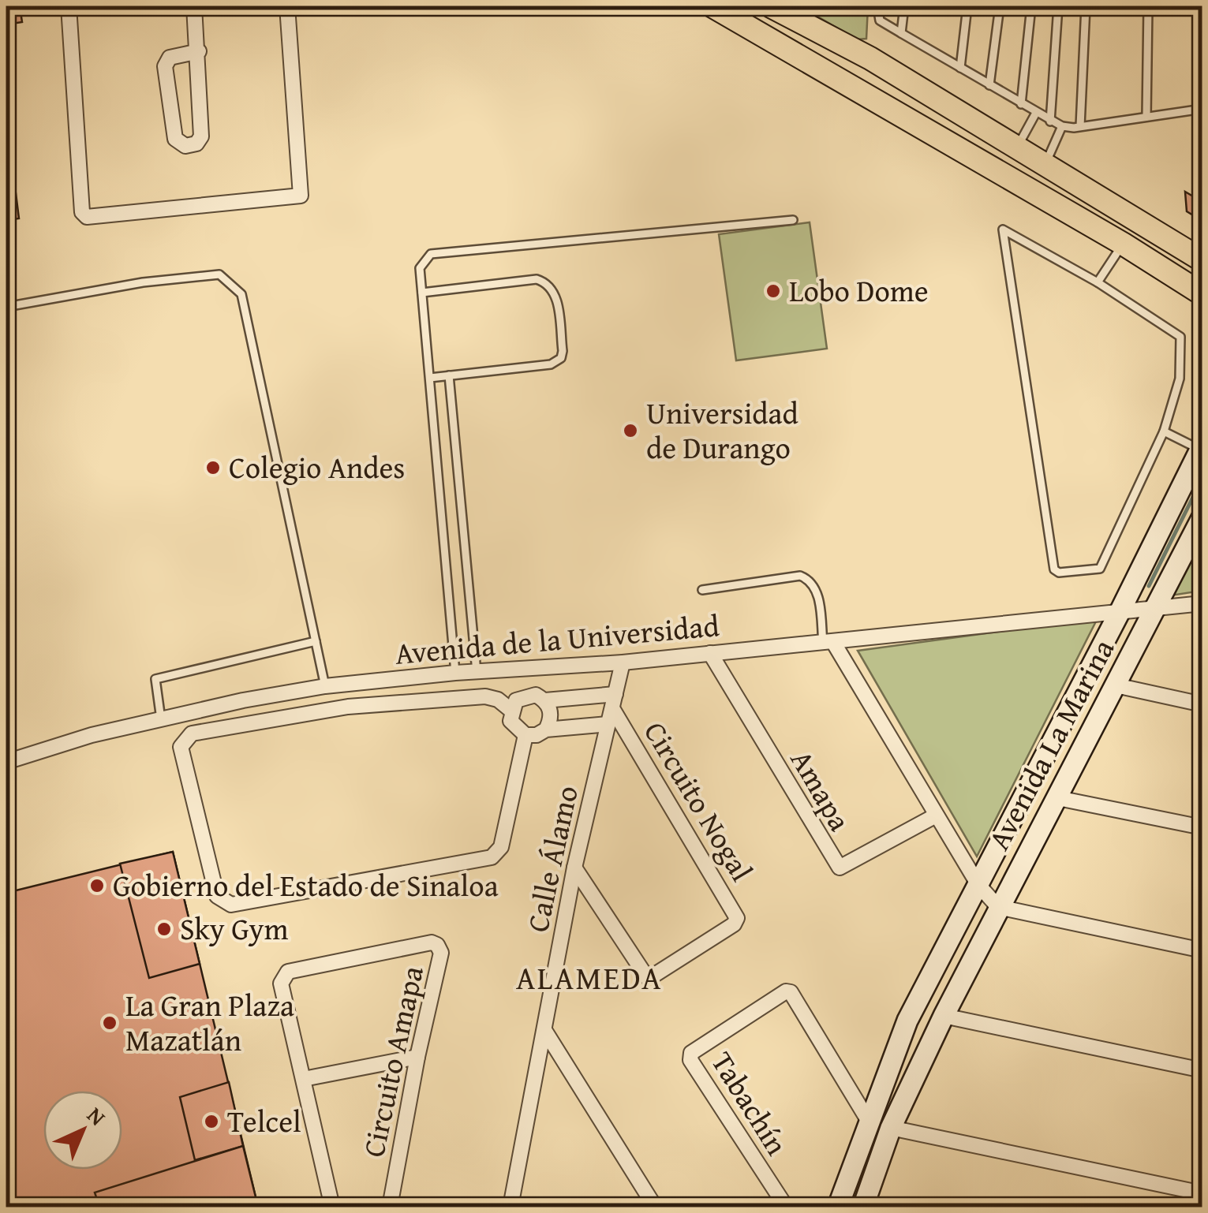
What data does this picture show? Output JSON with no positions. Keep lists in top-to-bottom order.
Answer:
{
  "streets": {
    "main road": ["Avenida La Marina"],
    "street": [
      "Avenida de la Universidad",
      "Amapa",
      "Circuito Nogal",
      "Calle Álamo",
      "Circuito Amapa",
      "Tabachín"
    ]
  },
  "crossings": [
    ["Avenida de la Universidad", "Avenida La Marina"],
    ["Avenida de la Universidad", "Amapa"],
    ["Avenida de la Universidad", "Calle Álamo"],
    ["Avenida La Marina", "Tabachín"],
    ["Circuito Nogal", "Calle Álamo"]
  ],
  "districts": ["ALAMEDA"],
  "places": [
    "Lobo Dome",
    "Universidad de Durango",
    "Colegio Andes",
    "Gobierno del Estado de Sinaloa",
    "Sky Gym",
    "La Gran Plaza Mazatlán",
    "Telcel"
  ],
  "north": "top right"
}
